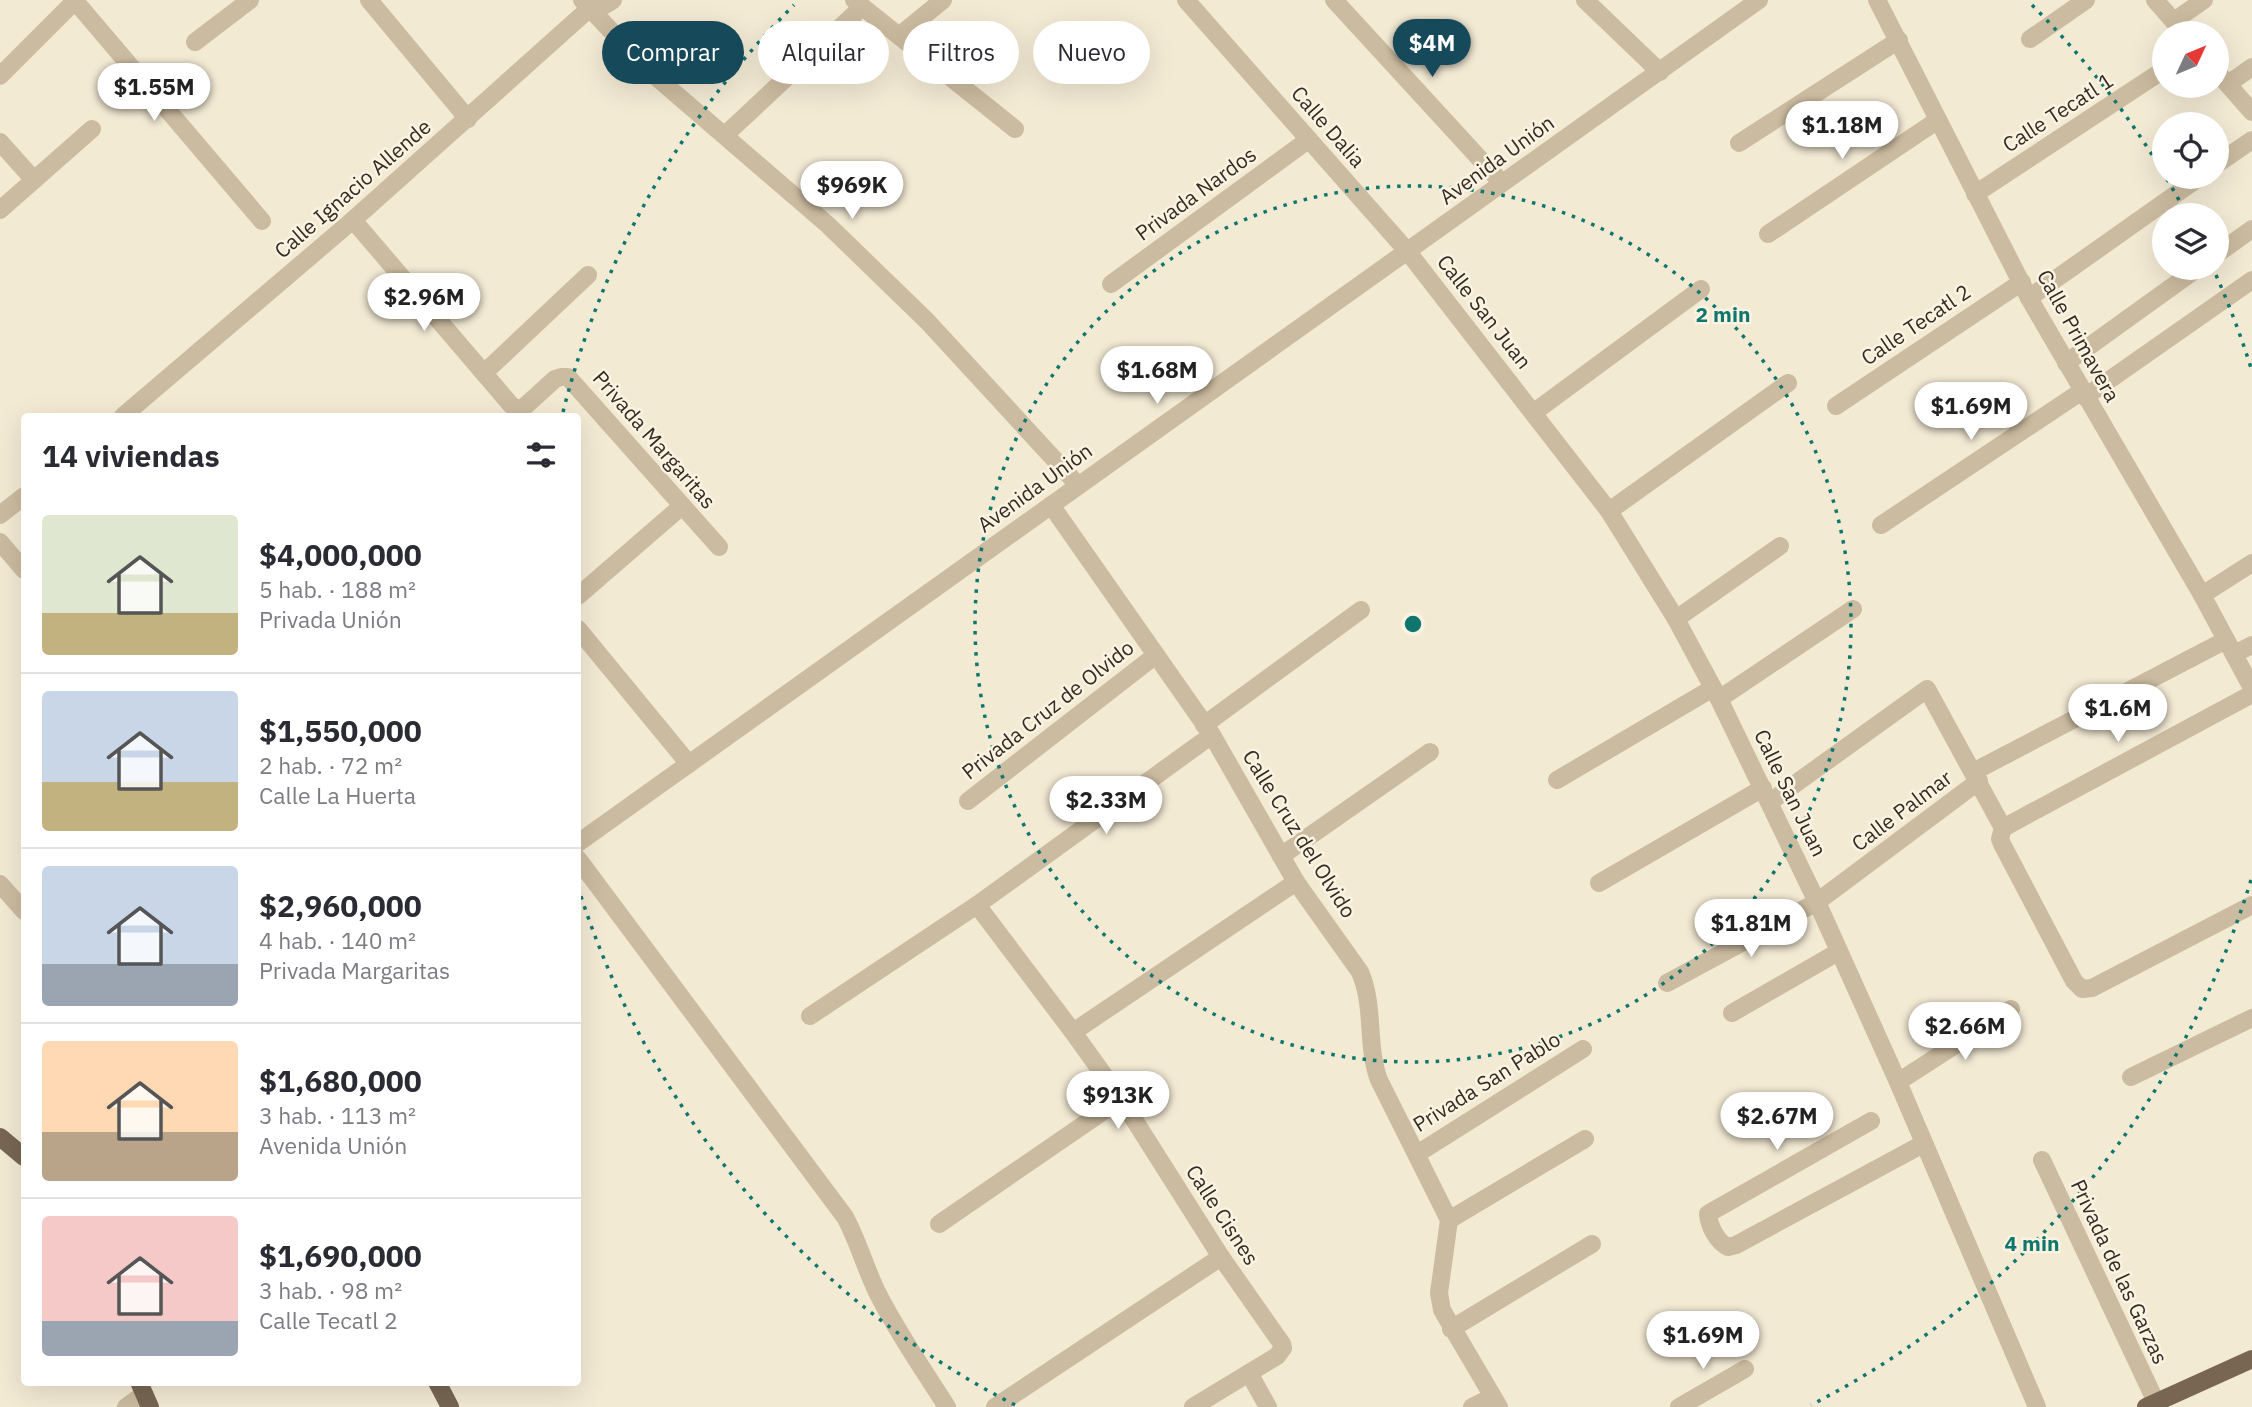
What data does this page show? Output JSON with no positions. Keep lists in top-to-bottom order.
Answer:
{
  "streets": {
    "street": [
      "Calle Tecatl 1",
      "Calle Dalia",
      "Avenida Unión",
      "Calle Ignacio Allende",
      "Privada Nardos",
      "Calle San Juan",
      "Calle Tecatl 2",
      "Calle Primavera",
      "Privada Margaritas",
      "Privada Cruz de Olvido",
      "Calle Palmar",
      "Calle Cruz del Olvido",
      "Privada San Pablo",
      "Calle Cisnes",
      "Privada de las Garzas"
    ]
  },
  "crossings": [
    ["Calle Tecatl 1", "Calle Primavera"],
    ["Calle Dalia", "Avenida Unión"],
    ["Calle Dalia", "Privada Nardos"],
    ["Calle Dalia", "Calle San Juan"],
    ["Avenida Unión", "Calle San Juan"],
    ["Avenida Unión", "Calle Cruz del Olvido"],
    ["Calle Ignacio Allende", "Privada Margaritas"],
    ["Calle San Juan", "Calle Palmar"],
    ["Calle Tecatl 2", "Calle Primavera"],
    ["Calle Primavera", "Calle Palmar"],
    ["Privada Cruz de Olvido", "Calle Cruz del Olvido"],
    ["Calle Cruz del Olvido", "Privada San Pablo"]
  ],
  "north": "top right",
  "page": {
    "price": [
      "$4M",
      "$1.55M",
      "$1.18M",
      "$969K",
      "$2.96M",
      "$1.68M",
      "$1.69M",
      "$1.6M",
      "$2.33M",
      "$1.81M",
      "$2.66M",
      "$913K",
      "$2.67M",
      "$1.69M"
    ],
    "chip": [
      "Comprar",
      "Alquilar",
      "Filtros",
      "Nuevo"
    ],
    "heading": "14 viviendas",
    "list": [
      {
        "name": "$4,000,000",
        "note": "5 hab. · 188 m² · Privada Unión"
      },
      {
        "name": "$1,550,000",
        "note": "2 hab. · 72 m² · Calle La Huerta"
      },
      {
        "name": "$2,960,000",
        "note": "4 hab. · 140 m² · Privada Margaritas"
      },
      {
        "name": "$1,680,000",
        "note": "3 hab. · 113 m² · Avenida Unión"
      },
      {
        "name": "$1,690,000",
        "note": "3 hab. · 98 m² · Calle Tecatl 2"
      }
    ]
  },
  "rings": ["2 min", "4 min"]
}
